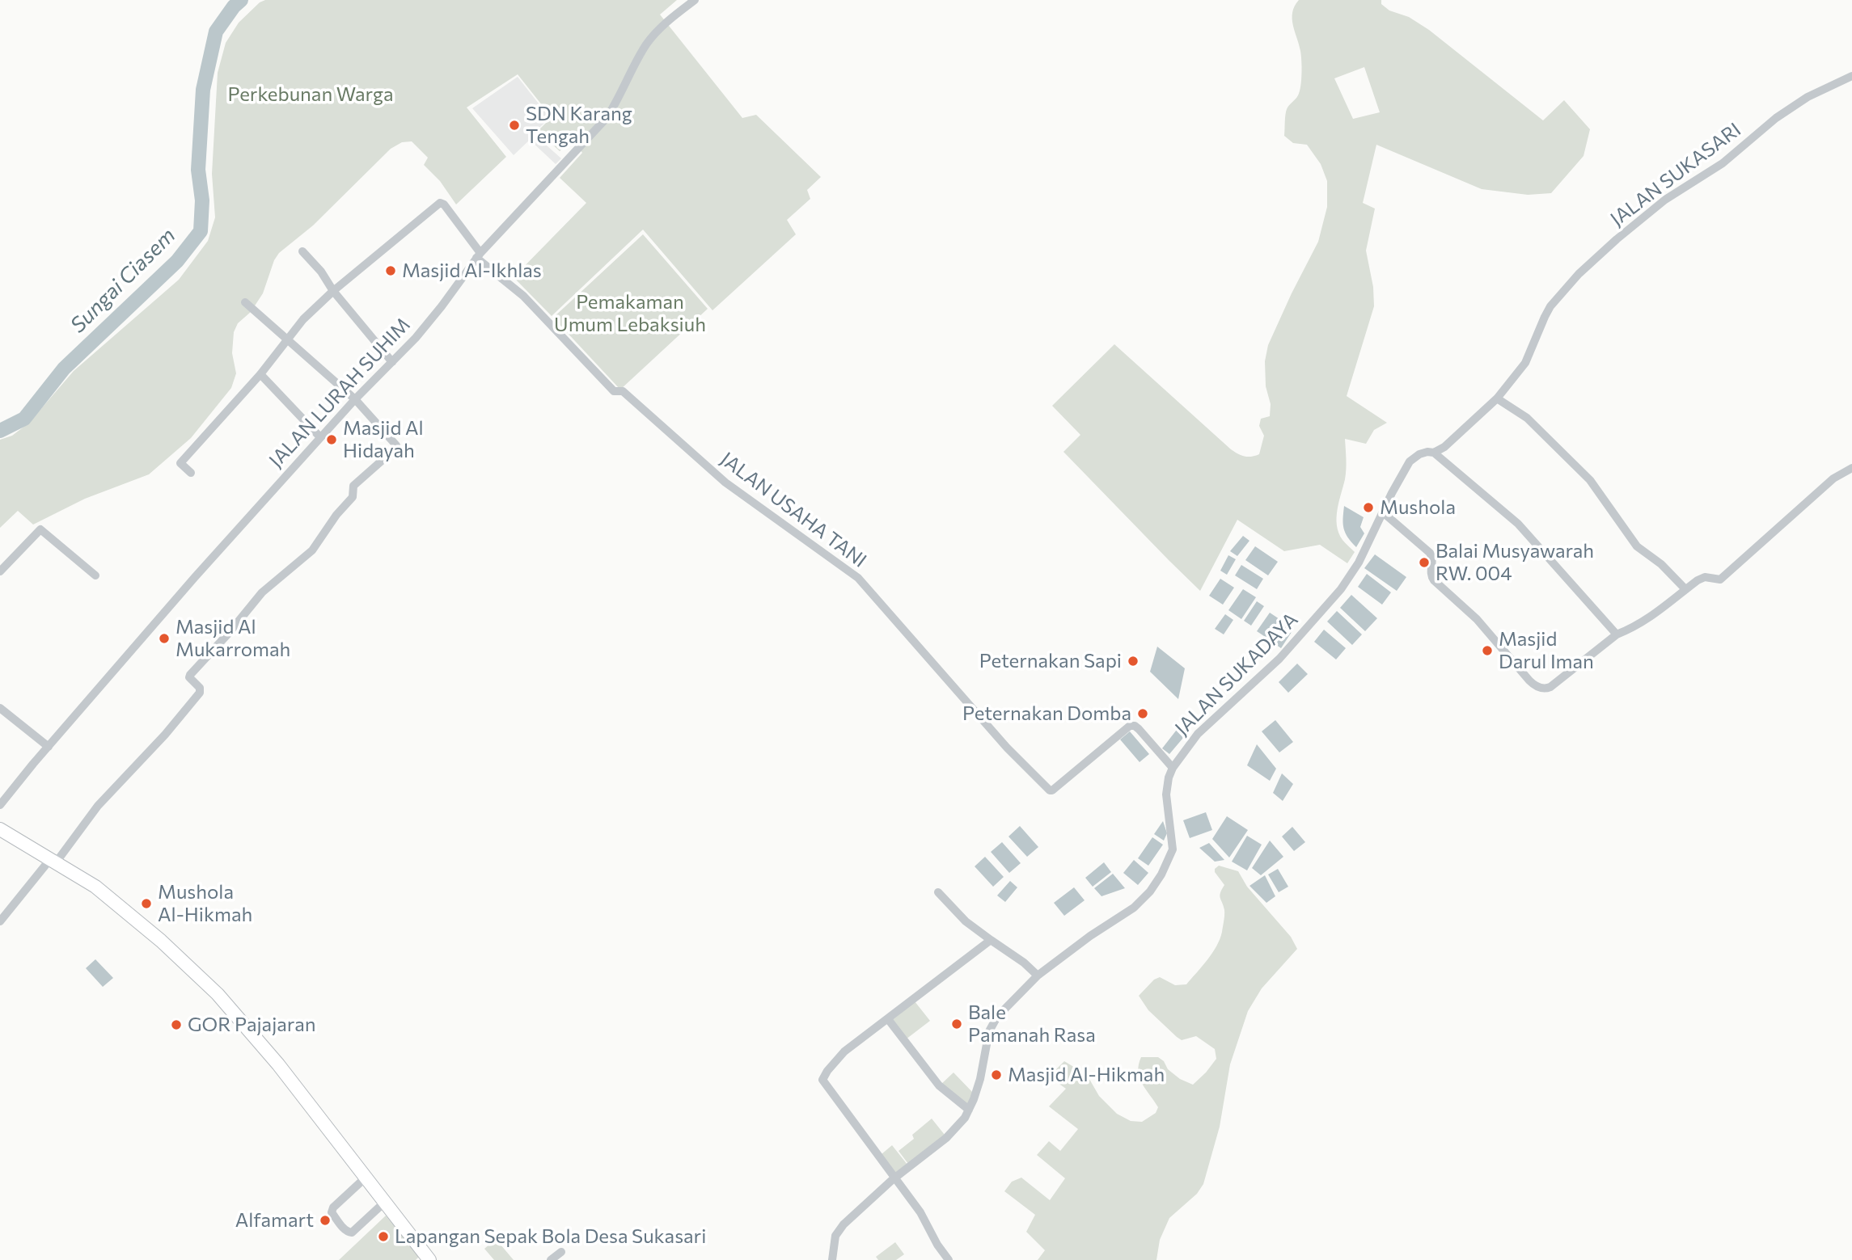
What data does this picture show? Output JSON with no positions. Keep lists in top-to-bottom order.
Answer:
{
  "streets": {
    "street": [
      "JALAN SUKASARI",
      "JALAN LURAH SUHIM",
      "JALAN USAHA TANI",
      "JALAN SUKADAYA"
    ]
  },
  "crossings": [
    ["JALAN SUKASARI", "JALAN SUKADAYA"],
    ["JALAN LURAH SUHIM", "JALAN USAHA TANI"],
    ["JALAN USAHA TANI", "JALAN SUKADAYA"]
  ],
  "water": ["Sungai Ciasem"],
  "parks": ["Perkebunan Warga", "Pemakaman Umum Lebaksiuh"],
  "places": [
    "SDN Karang Tengah",
    "Masjid Al-Ikhlas",
    "Masjid Al Hidayah",
    "Mushola",
    "Balai Musyawarah RW. 004",
    "Masjid Al Mukarromah",
    "Masjid Darul Iman",
    "Peternakan Sapi",
    "Peternakan Domba",
    "Mushola Al-Hikmah",
    "Bale Pamanah Rasa",
    "GOR Pajajaran",
    "Masjid Al-Hikmah",
    "Alfamart",
    "Lapangan Sepak Bola Desa Sukasari"
  ]
}
